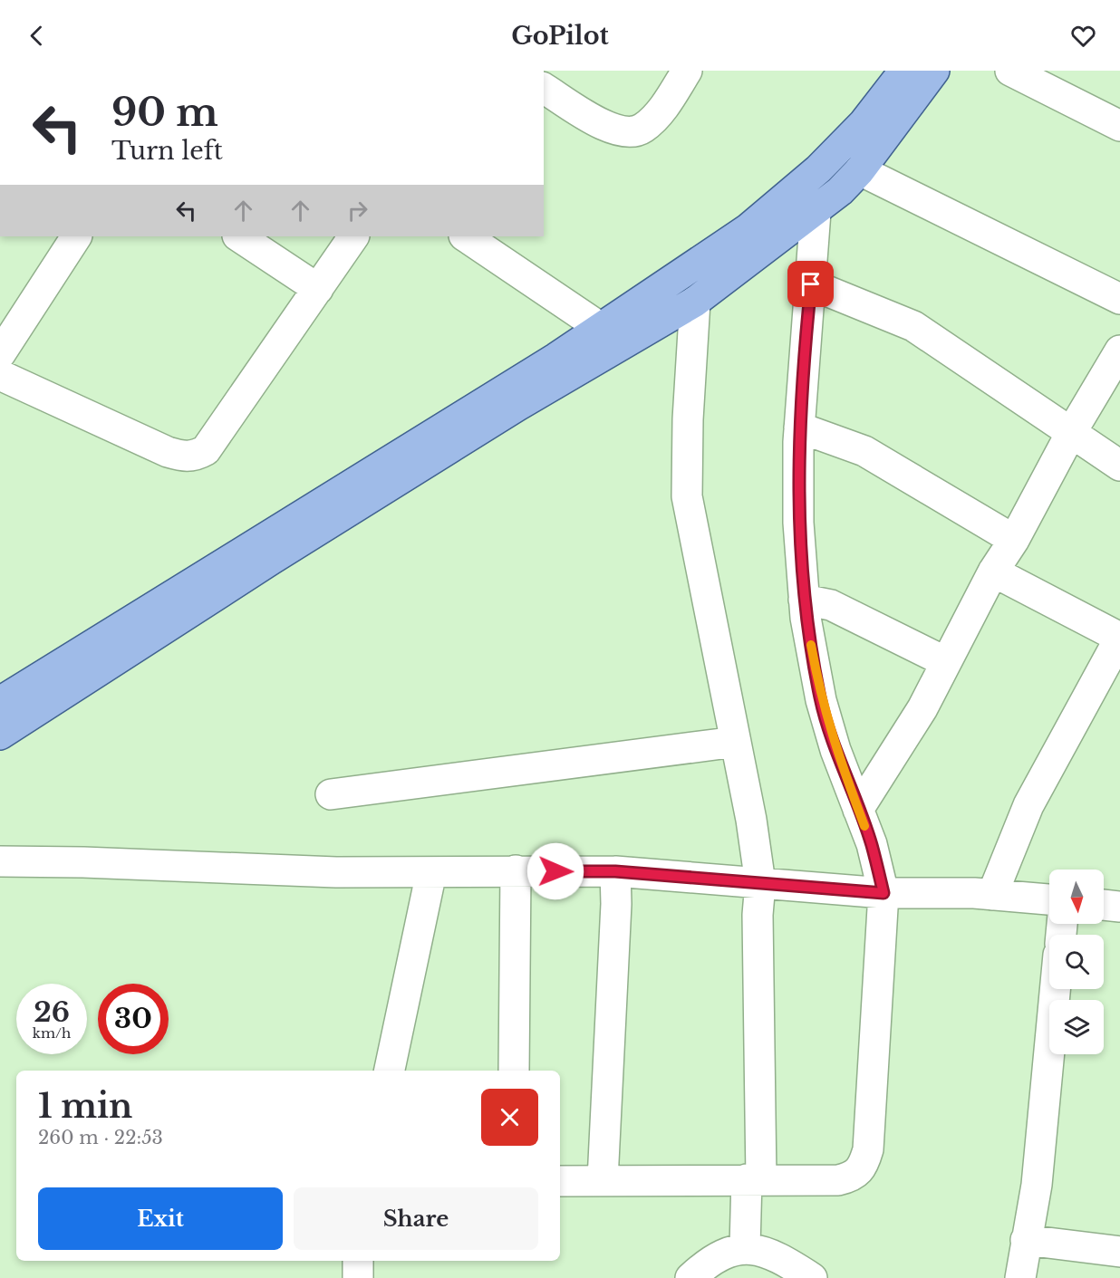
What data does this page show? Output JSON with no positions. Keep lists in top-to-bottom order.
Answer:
{
  "north": "bottom",
  "page": {
    "header": "GoPilot",
    "turn": ["90 m", "Turn left"],
    "speed": "26 km/h",
    "limit": "30",
    "heading": ["1 min", "260 m · 22:53"],
    "buttons": ["Exit", "Share"]
  }
}
